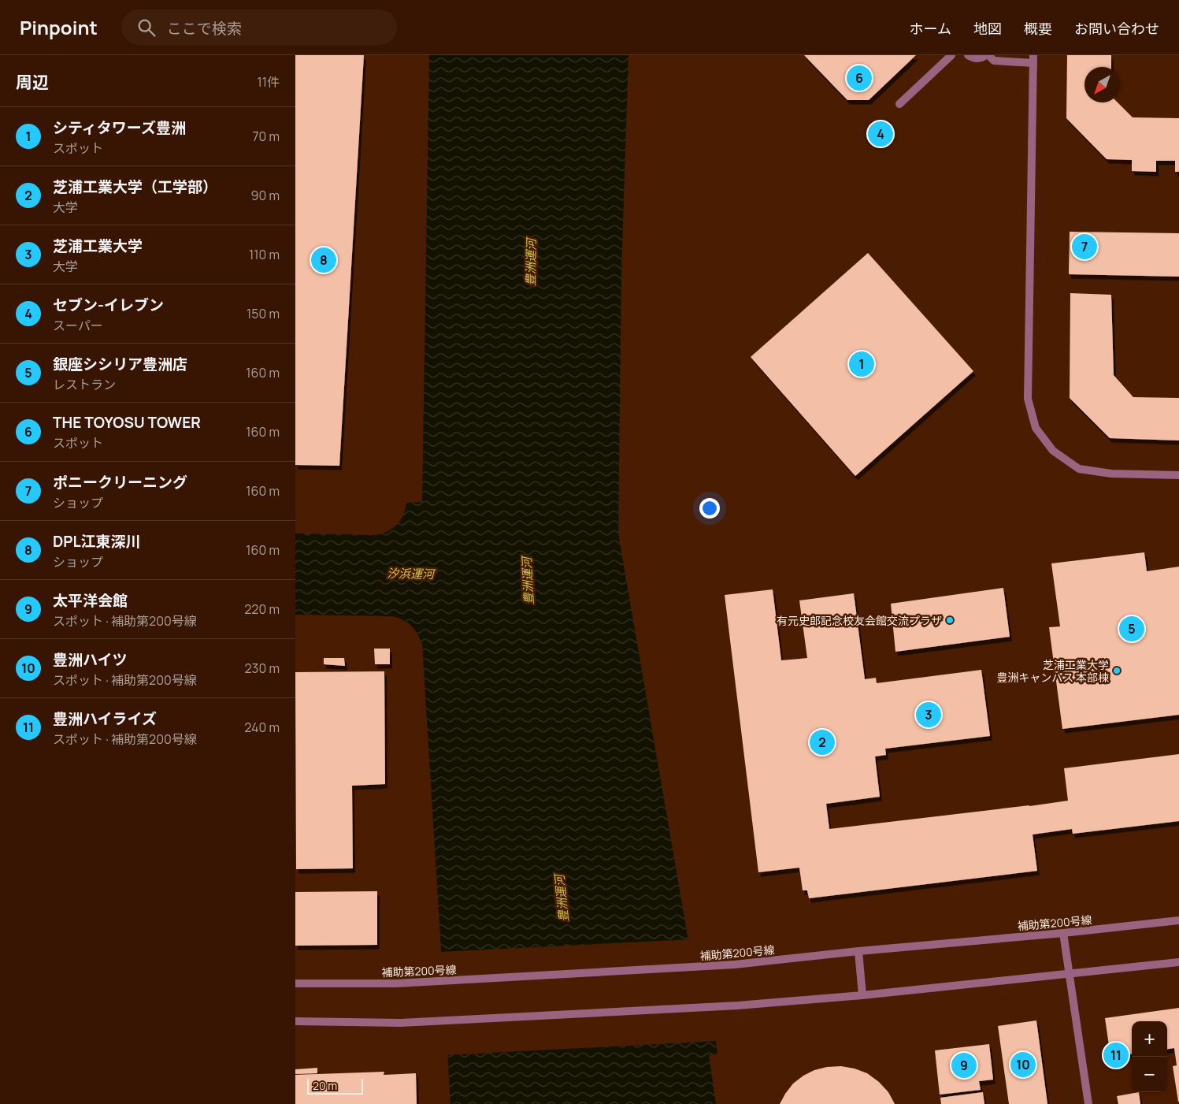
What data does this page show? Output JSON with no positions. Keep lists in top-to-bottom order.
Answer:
{
  "streets": {
    "street": ["補助第200号線"]
  },
  "water": ["豊洲運河", "汐浜運河"],
  "places": ["有元史郎記念校友会館交流プラザ", "芝浦工業大学 豊洲キャンパス 本部棟"],
  "scale_bar": "20 m",
  "north": "bottom left",
  "page": {
    "header": "Pinpoint",
    "search": "ここで検索",
    "nav": [
      "ホーム",
      "地図",
      "概要",
      "お問い合わせ"
    ],
    "heading": ["周辺", "11件"],
    "pins": [
      "6",
      "4",
      "7",
      "8",
      "1",
      "5",
      "3",
      "2",
      "11",
      "10",
      "9"
    ],
    "list": [
      {
        "mark": "1",
        "name": "シティタワーズ豊洲",
        "note": "スポット",
        "value": "70 m"
      },
      {
        "mark": "2",
        "name": "芝浦工業大学（工学部）",
        "note": "大学",
        "value": "90 m"
      },
      {
        "mark": "3",
        "name": "芝浦工業大学",
        "note": "大学",
        "value": "110 m"
      },
      {
        "mark": "4",
        "name": "セブン-イレブン",
        "note": "スーパー",
        "value": "150 m"
      },
      {
        "mark": "5",
        "name": "銀座シシリア豊洲店",
        "note": "レストラン",
        "value": "160 m"
      },
      {
        "mark": "6",
        "name": "THE TOYOSU TOWER",
        "note": "スポット",
        "value": "160 m"
      },
      {
        "mark": "7",
        "name": "ポニークリーニング",
        "note": "ショップ",
        "value": "160 m"
      },
      {
        "mark": "8",
        "name": "DPL江東深川",
        "note": "ショップ",
        "value": "160 m"
      },
      {
        "mark": "9",
        "name": "太平洋会館",
        "note": "スポット · 補助第200号線",
        "value": "220 m"
      },
      {
        "mark": "10",
        "name": "豊洲ハイツ",
        "note": "スポット · 補助第200号線",
        "value": "230 m"
      },
      {
        "mark": "11",
        "name": "豊洲ハイライズ",
        "note": "スポット · 補助第200号線",
        "value": "240 m"
      }
    ],
    "map_buttons": ["+", "−"],
    "scale": "20 m"
  }
}
